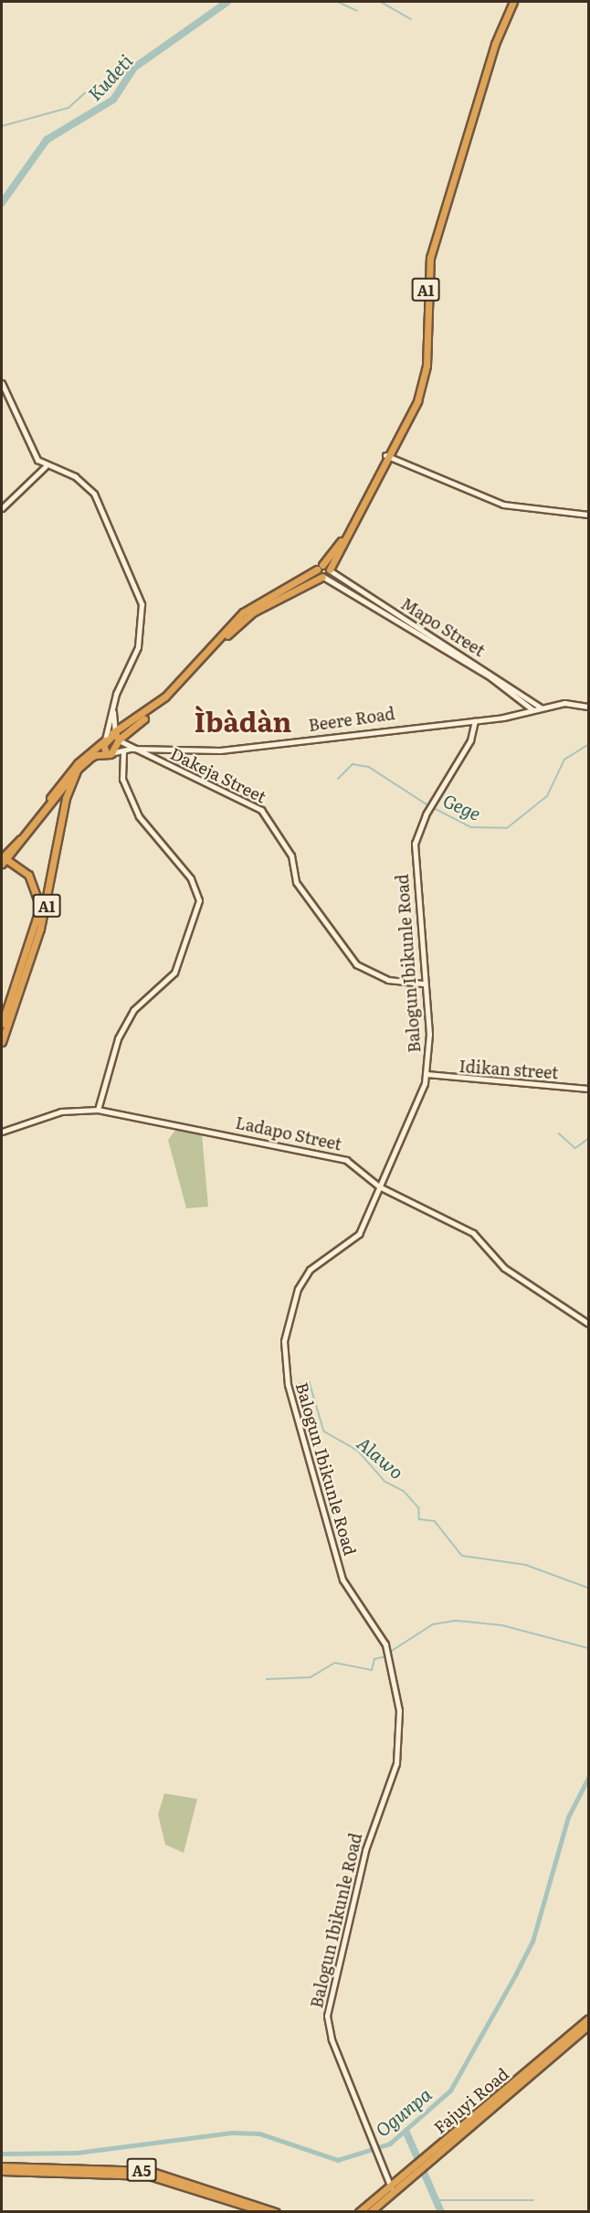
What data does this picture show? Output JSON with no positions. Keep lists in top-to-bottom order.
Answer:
{
  "streets": {
    "highway": ["A1", "Fajuyi Road", "A5"],
    "main road": [
      "Mapo Street",
      "Beere Road",
      "Dakeja Street",
      "Balogun Ibikunle Road",
      "Idikan street",
      "Ladapo Street"
    ]
  },
  "crossings": [
    ["A1", "Mapo Street"],
    ["Mapo Street", "Beere Road"],
    ["Beere Road", "Dakeja Street"],
    ["Beere Road", "Balogun Ibikunle Road"],
    ["Dakeja Street", "Balogun Ibikunle Road"],
    ["Balogun Ibikunle Road", "Idikan street"],
    ["Balogun Ibikunle Road", "Ladapo Street"],
    ["Balogun Ibikunle Road", "Fajuyi Road"]
  ],
  "districts": ["Ìbàdàn"],
  "water": [
    "Kudeti",
    "Gege",
    "Alawo",
    "Ogunpa"
  ]
}
